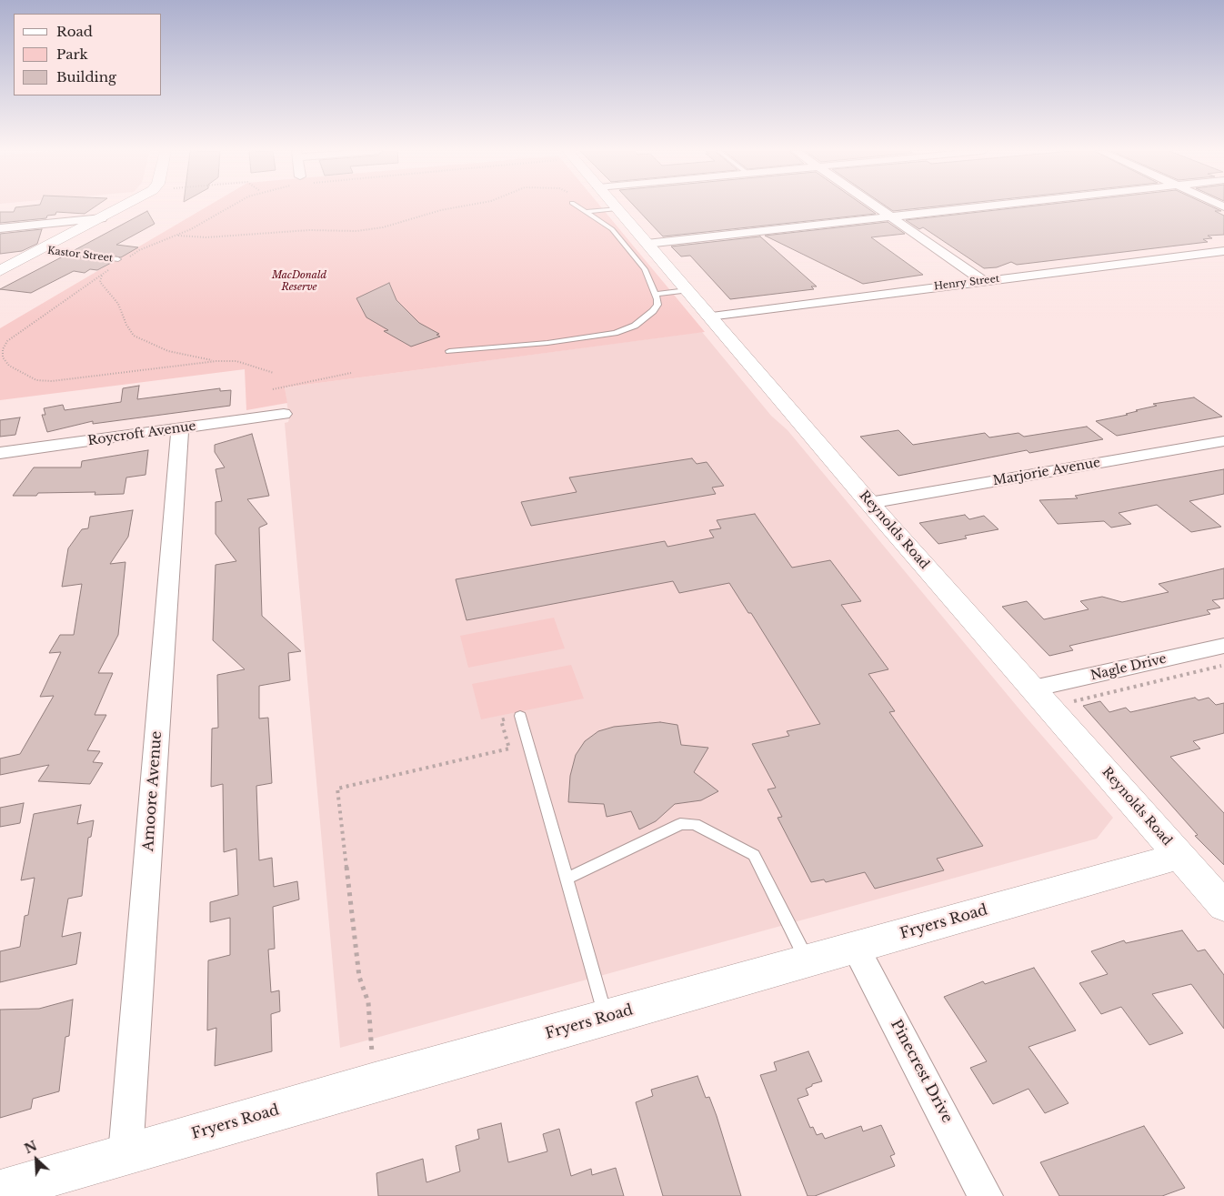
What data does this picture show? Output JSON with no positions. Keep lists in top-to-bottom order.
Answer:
{
  "streets": {
    "street": [
      "Henry Street",
      "Roycroft Avenue",
      "Marjorie Avenue",
      "Reynolds Road",
      "Nagle Drive",
      "Amoore Avenue",
      "Fryers Road",
      "Pinecrest Drive"
    ],
    "lane": ["Kastor Street"]
  },
  "crossings": [
    ["Henry Street", "Reynolds Road"],
    ["Roycroft Avenue", "Amoore Avenue"],
    ["Marjorie Avenue", "Reynolds Road"],
    ["Reynolds Road", "Nagle Drive"],
    ["Reynolds Road", "Fryers Road"],
    ["Amoore Avenue", "Fryers Road"],
    ["Fryers Road", "Pinecrest Drive"]
  ],
  "parks": ["MacDonald Reserve"],
  "legend": ["Road", "Park", "Building"],
  "north": "top left"
}
